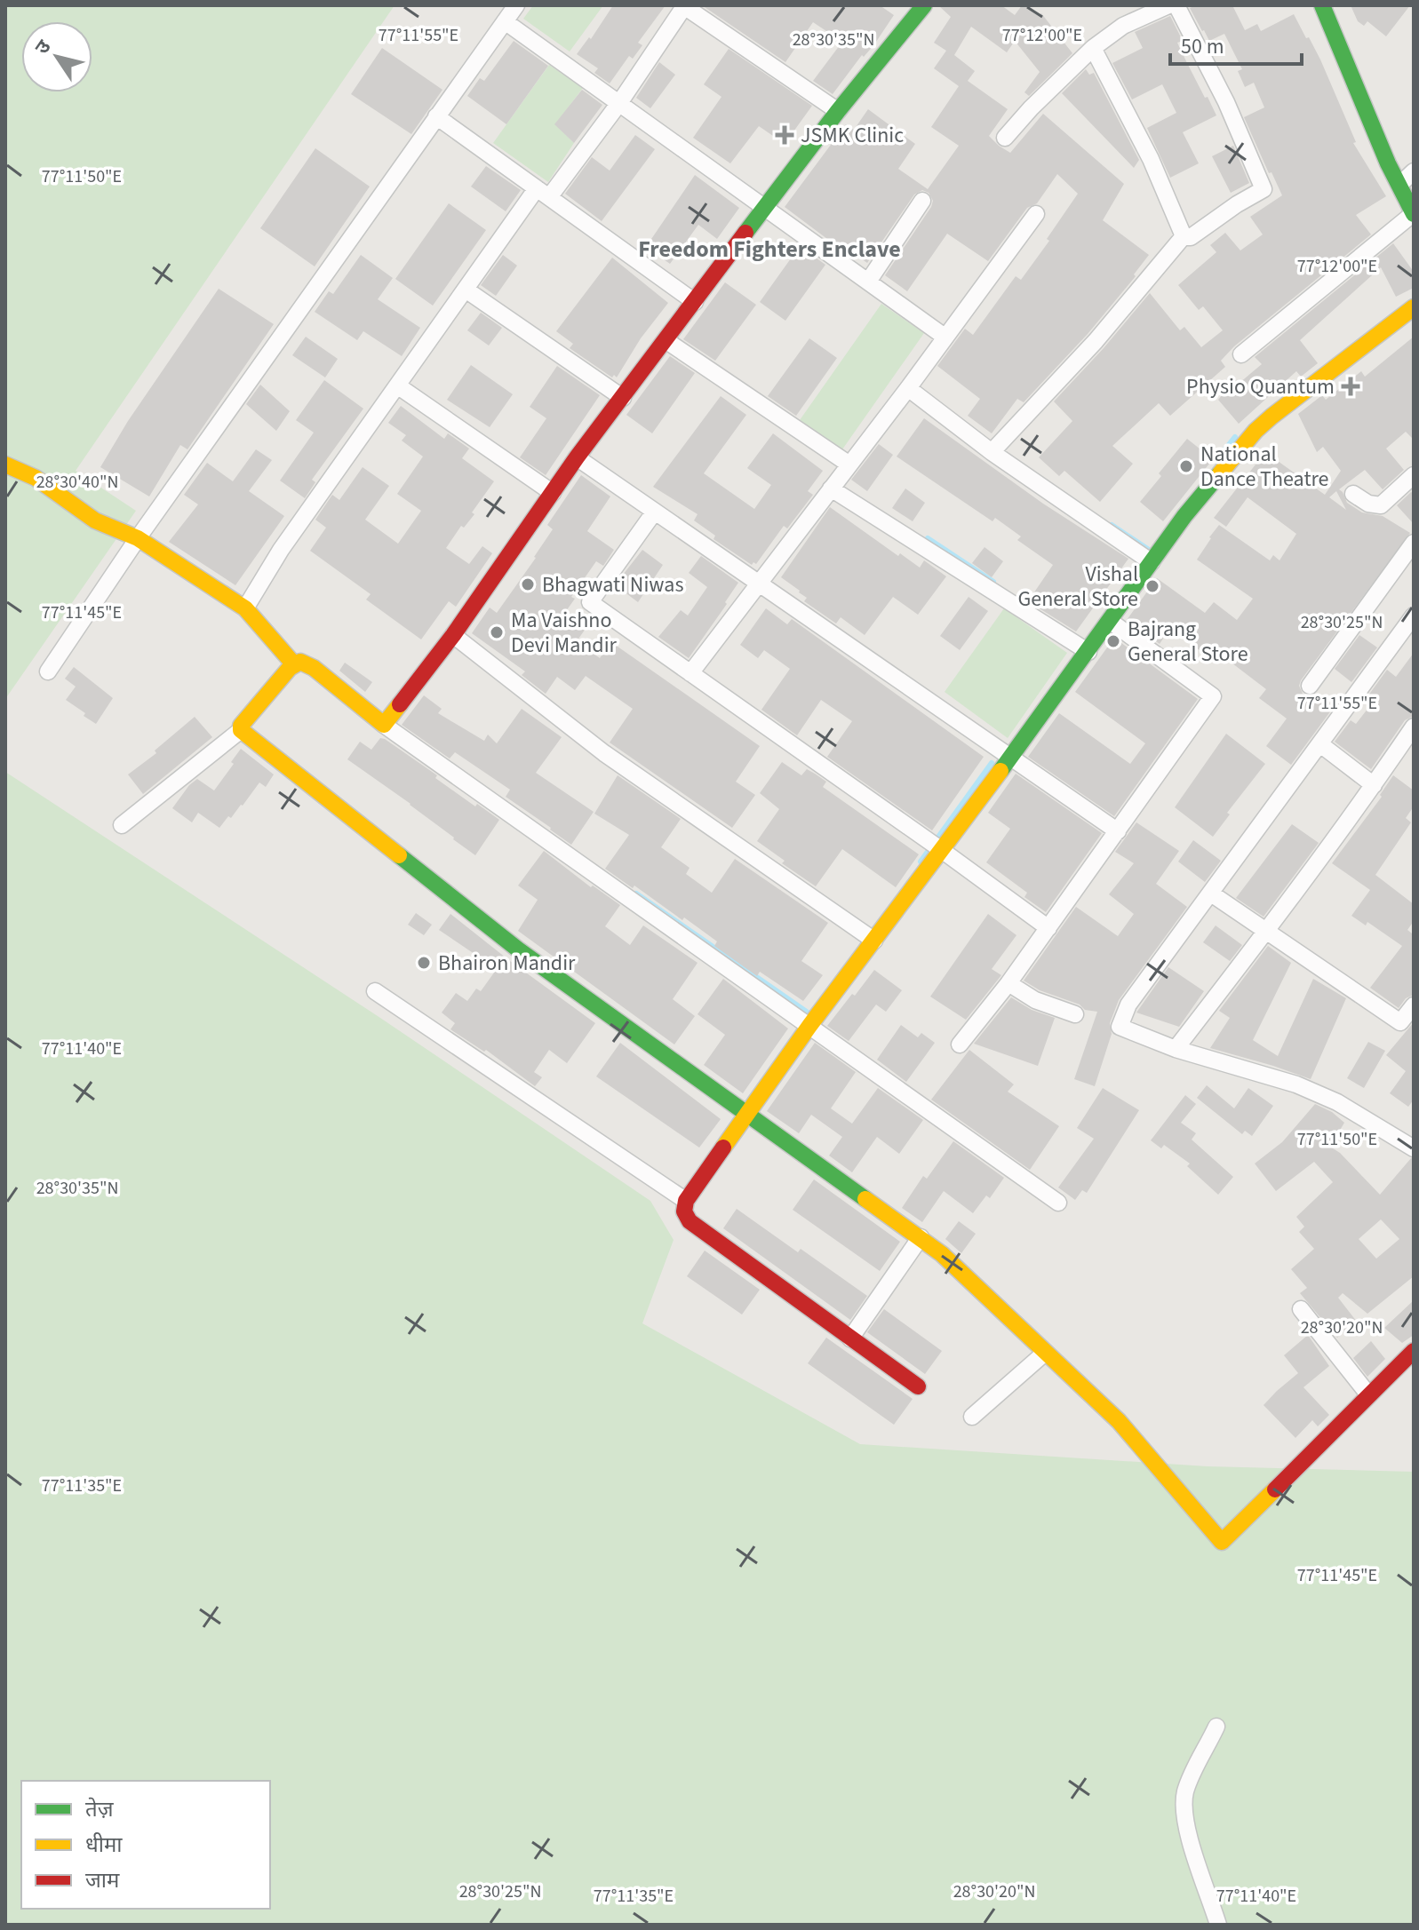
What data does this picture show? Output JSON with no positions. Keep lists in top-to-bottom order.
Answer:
{
  "districts": ["Freedom Fighters Enclave"],
  "places": {
    "health": ["JSMK Clinic", "Physio Quantum"],
    "other": [
      "National Dance Theatre",
      "Bhagwati Niwas",
      "Vishal General Store",
      "Ma Vaishno Devi Mandir",
      "Bajrang General Store",
      "Bhairon Mandir"
    ]
  },
  "legend": ["तेज़", "धीमा", "जाम"],
  "scale_bar": "50 m",
  "north": "top left",
  "coordinates": [
    "77°11'55\"E",
    "77°12'00\"E",
    "28°30'35\"N",
    "77°11'50\"E",
    "28°30'40\"N",
    "77°11'45\"E",
    "28°30'25\"N",
    "77°11'40\"E",
    "28°30'20\"N",
    "77°11'35\"E"
  ]
}
